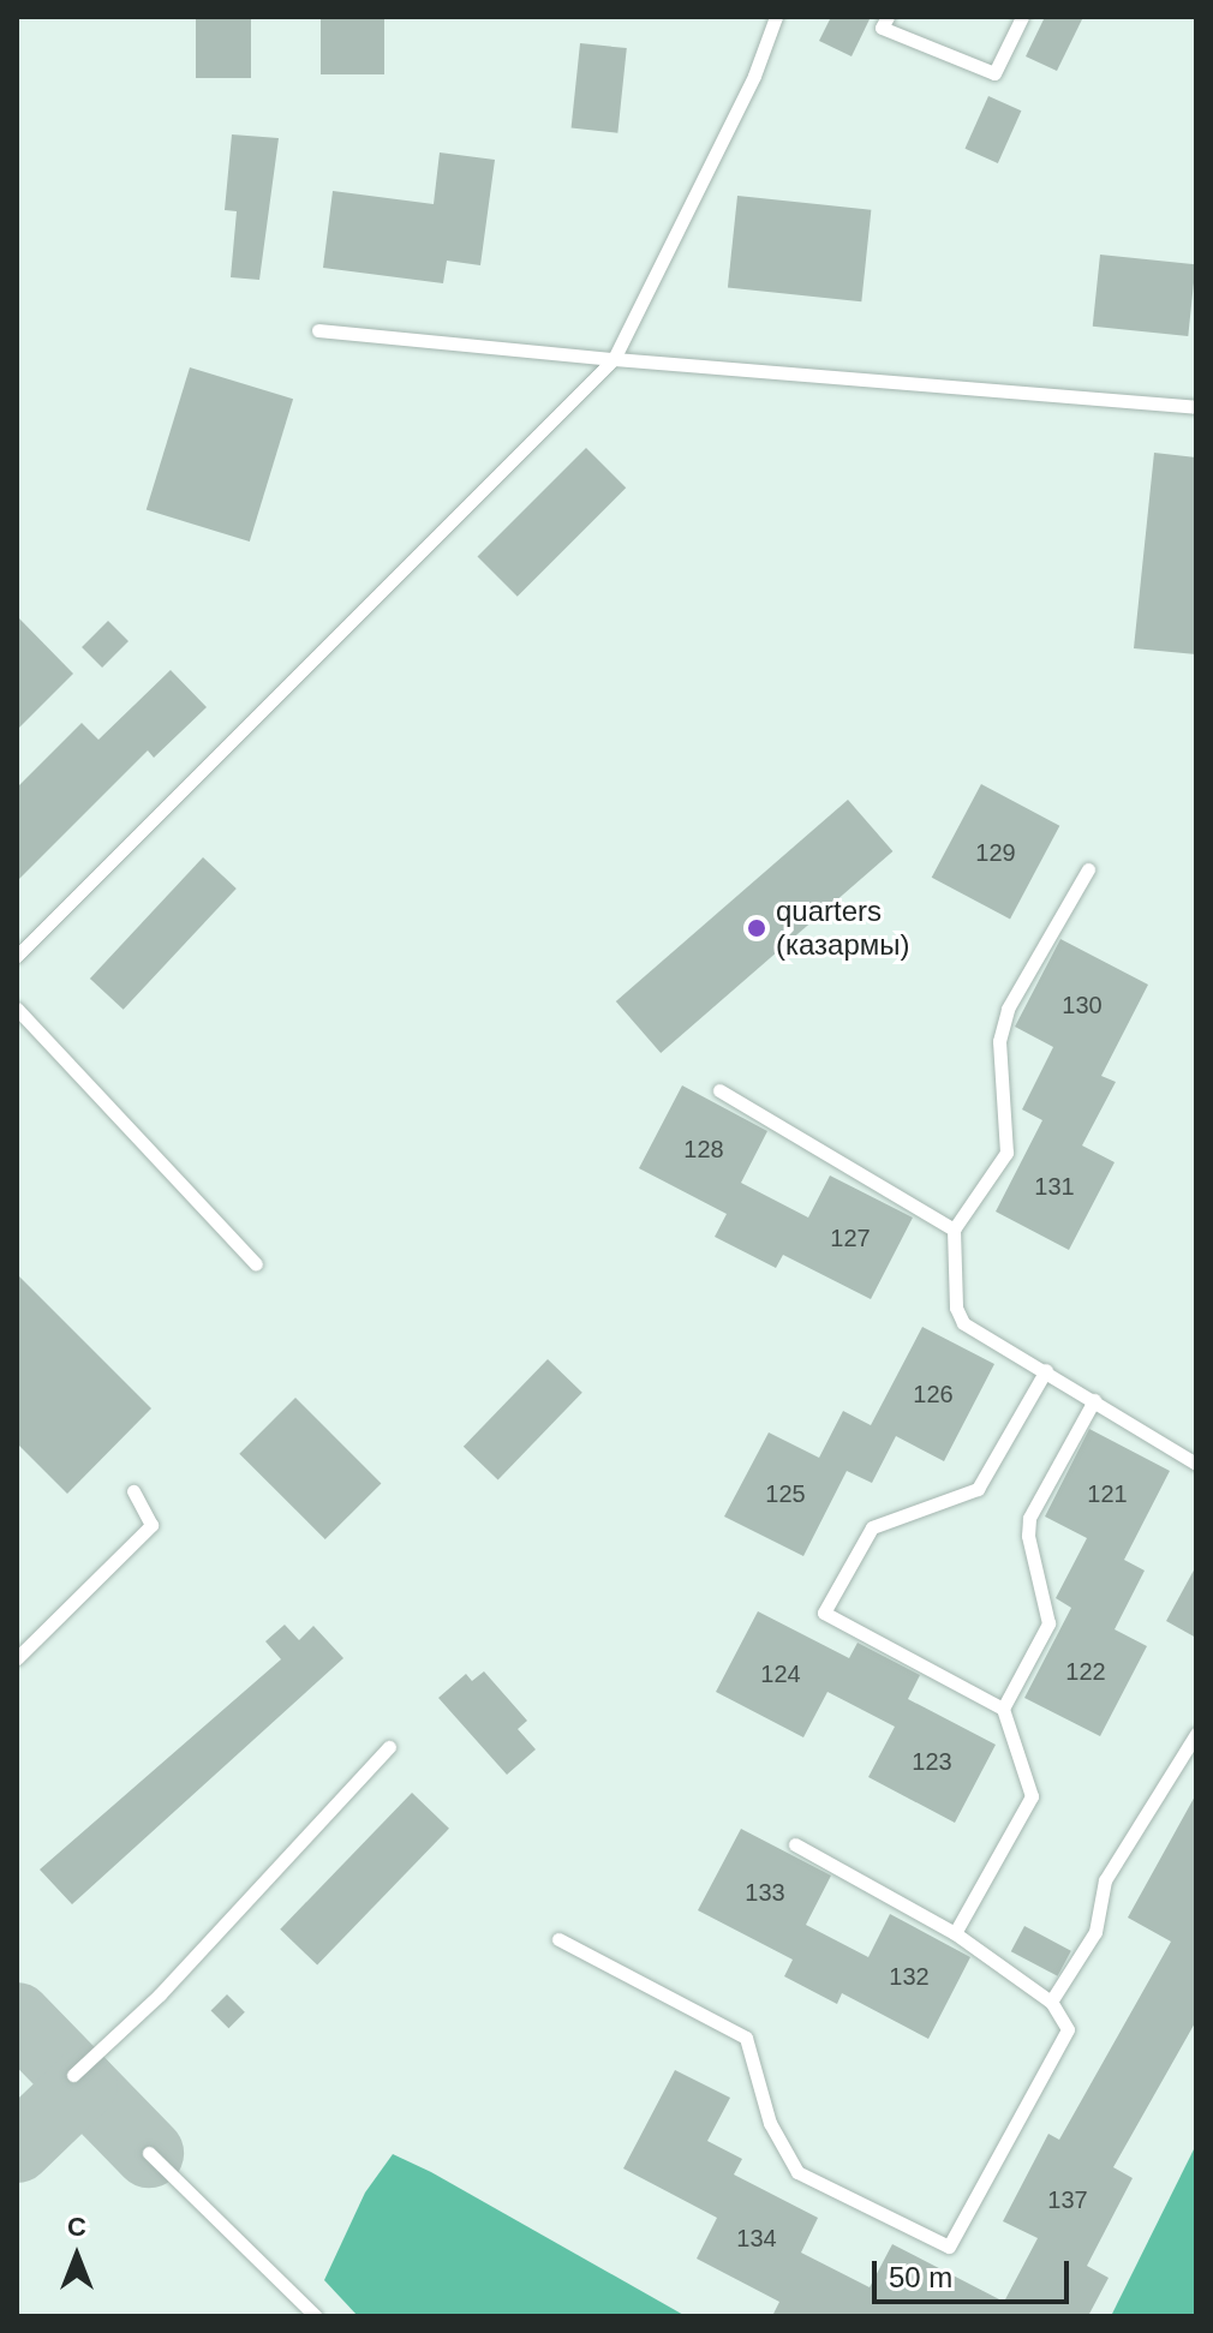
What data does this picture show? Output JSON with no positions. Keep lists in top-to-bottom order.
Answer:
{
  "places": ["quarters (казармы)"],
  "house_numbers": [
    "129",
    "130",
    "128",
    "131",
    "127",
    "126",
    "125",
    "121",
    "122",
    "124",
    "123",
    "133",
    "132",
    "137",
    "134"
  ],
  "scale_bar": "50 m",
  "north": "top"
}
